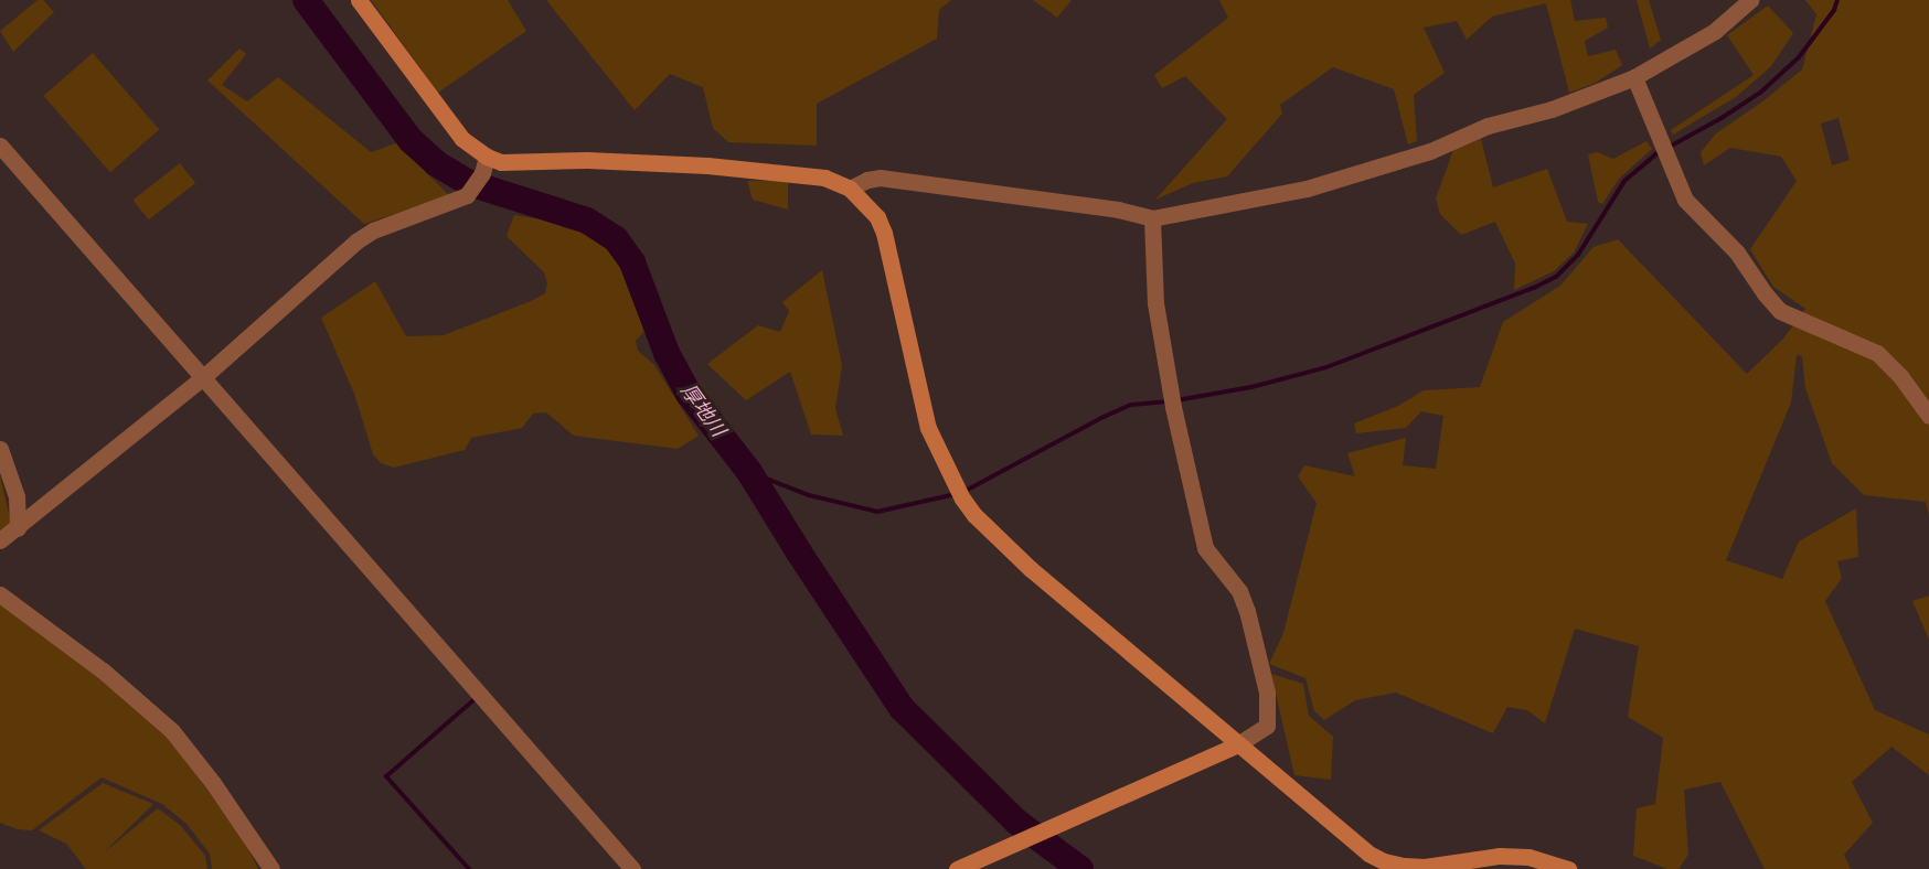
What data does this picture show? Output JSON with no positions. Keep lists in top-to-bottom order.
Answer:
{
  "water": ["厚地川"]
}
